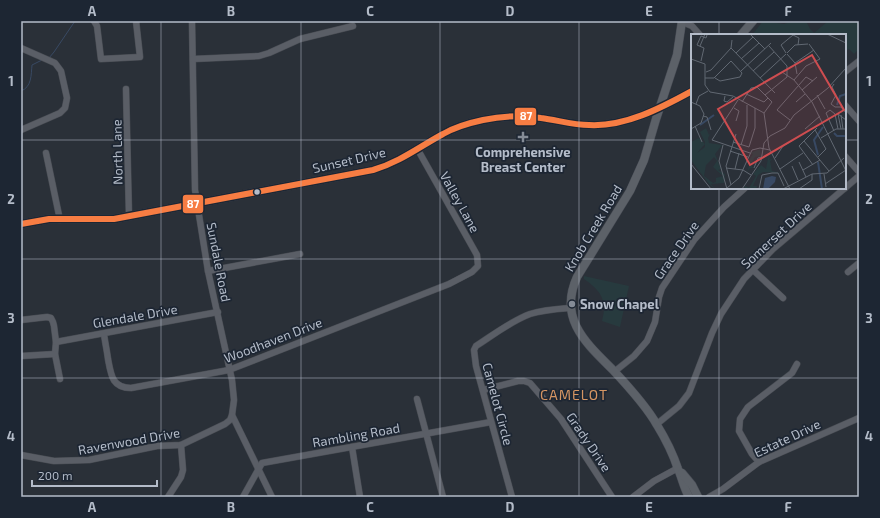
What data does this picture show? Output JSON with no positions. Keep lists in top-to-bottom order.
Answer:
{
  "streets": {
    "main road": ["Sunset Drive", "Knob Creek Road"],
    "street": [
      "North Lane",
      "Valley Lane",
      "Somerset Drive",
      "Grace Drive",
      "Sundale Road",
      "Glendale Drive",
      "Woodhaven Drive",
      "Camelot Circle",
      "Rambling Road",
      "Estate Drive",
      "Ravenwood Drive",
      "Grady Drive"
    ]
  },
  "crossings": [
    ["North Lane", "Sunset Drive"],
    ["Sunset Drive", "Valley Lane"],
    ["Sunset Drive", "Knob Creek Road"],
    ["Sunset Drive", "Sundale Road"],
    ["Valley Lane", "Woodhaven Drive"],
    ["Knob Creek Road", "Somerset Drive"],
    ["Knob Creek Road", "Grace Drive"],
    ["Knob Creek Road", "Camelot Circle"],
    ["Sundale Road", "Glendale Drive"],
    ["Sundale Road", "Woodhaven Drive"],
    ["Sundale Road", "Rambling Road"],
    ["Sundale Road", "Ravenwood Drive"],
    ["Glendale Drive", "Woodhaven Drive"],
    ["Camelot Circle", "Rambling Road"],
    ["Camelot Circle", "Grady Drive"]
  ],
  "districts": ["CAMELOT"],
  "places": {
    "health": ["Comprehensive Breast Center"],
    "other": ["Snow Chapel"]
  },
  "lines": ["transit line 87"],
  "scale_bar": "200 m",
  "grid": {
    "columns": [
      "A",
      "B",
      "C",
      "D",
      "E",
      "F"
    ],
    "rows": [
      "1",
      "2",
      "3",
      "4"
    ]
  }
}
